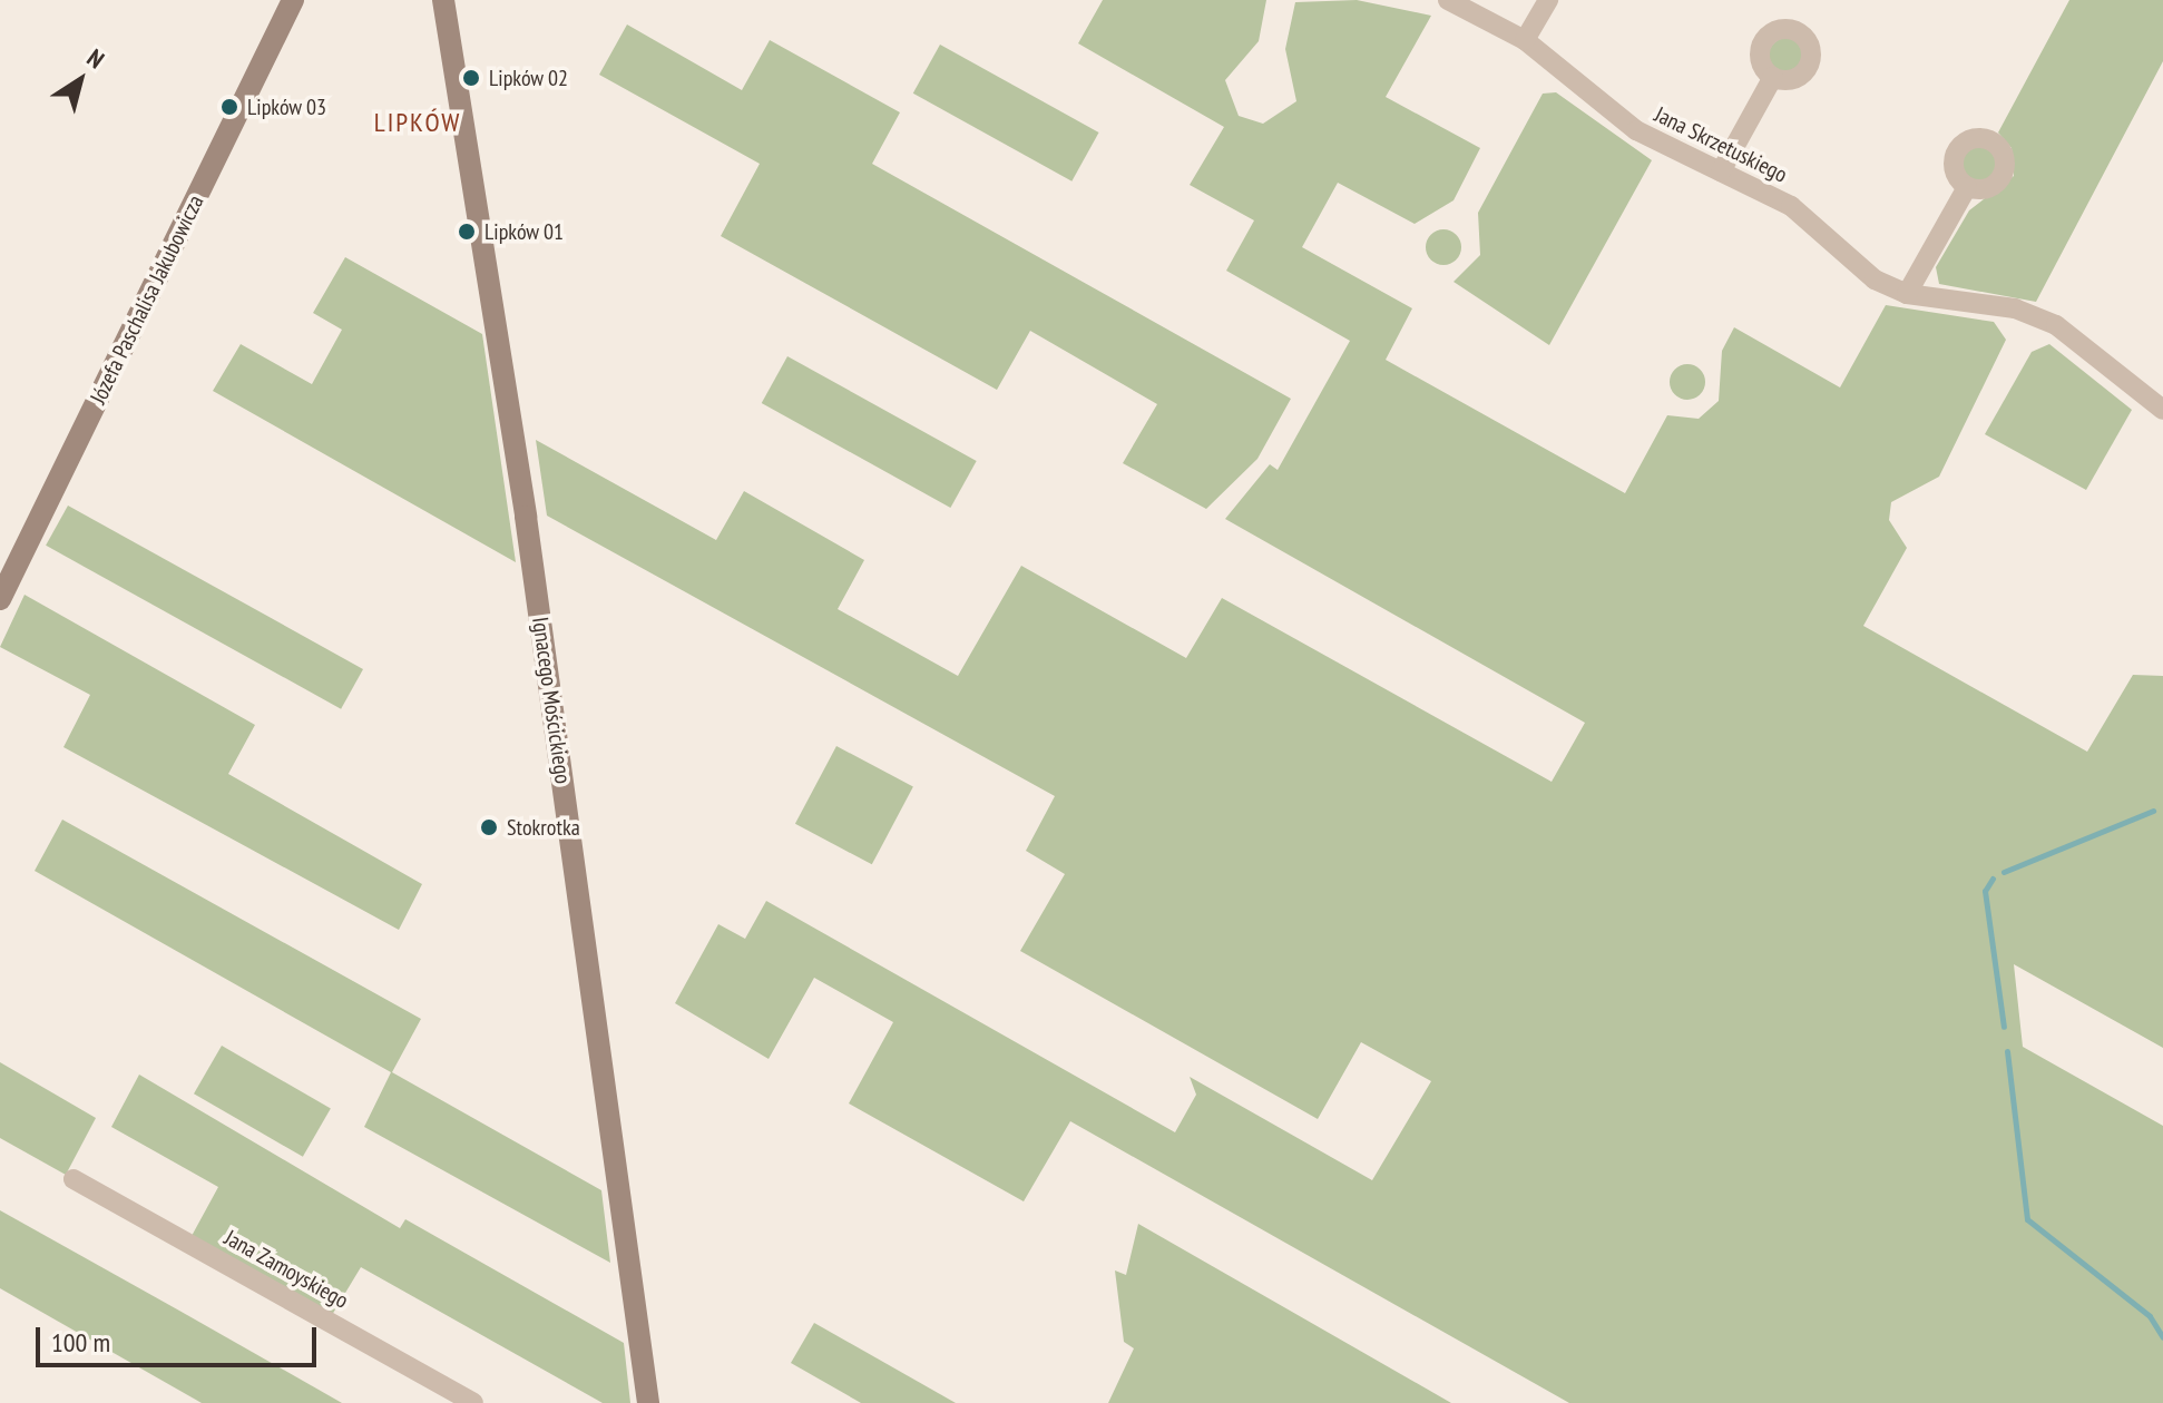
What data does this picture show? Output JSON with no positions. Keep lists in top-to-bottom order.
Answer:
{
  "streets": {
    "street": [
      "Jana Skrzetuskiego",
      "Józefa Paschalisa Jakubowicza",
      "Ignacego Mościckiego",
      "Jana Zamoyskiego"
    ]
  },
  "districts": ["LIPKÓW"],
  "places": [
    "Lipków 02",
    "Lipków 03",
    "Lipków 01",
    "Stokrotka"
  ],
  "scale_bar": "100 m",
  "north": "top right"
}
